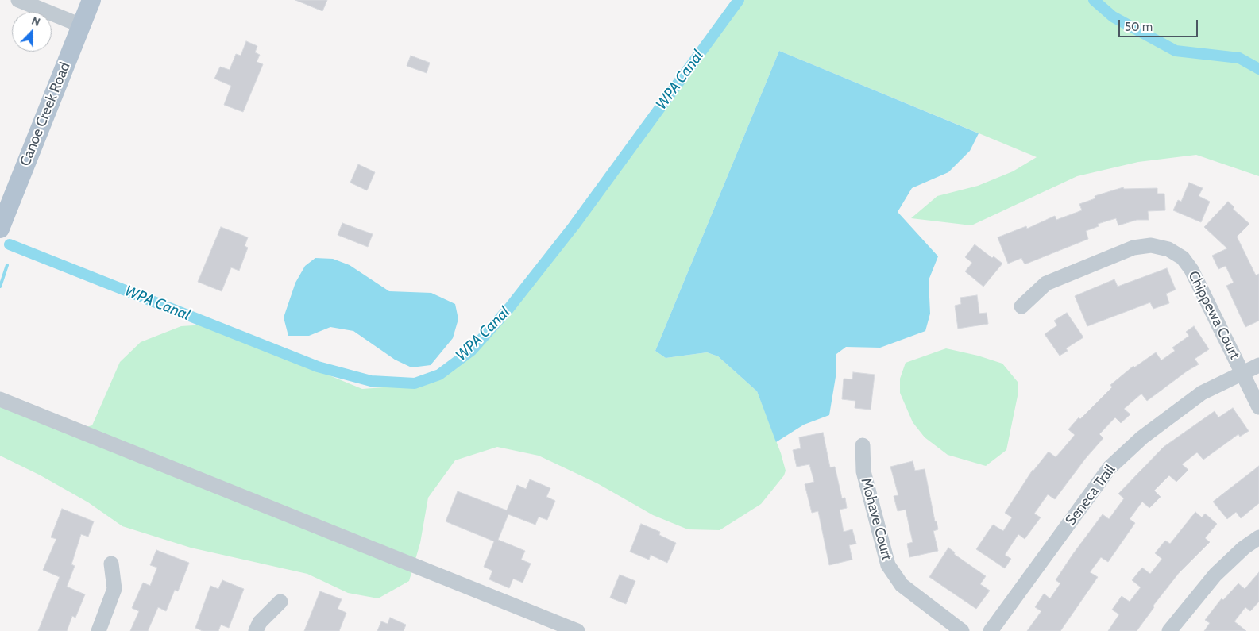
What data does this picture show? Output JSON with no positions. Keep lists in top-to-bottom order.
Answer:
{
  "streets": {
    "main road": ["Canoe Creek Road"],
    "street": ["Chippewa Court", "Seneca Trail", "Mohave Court"]
  },
  "crossings": [
    ["Chippewa Court", "Seneca Trail"]
  ],
  "water": ["WPA Canal"],
  "scale_bar": "50 m",
  "north": "top"
}
